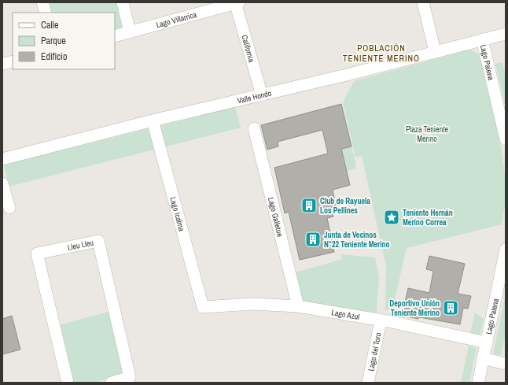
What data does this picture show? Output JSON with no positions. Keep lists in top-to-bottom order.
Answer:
{
  "streets": {
    "street": [
      "Lago Villarrica",
      "California",
      "Lago Palena",
      "Valle Hondo",
      "Lago Icalma",
      "Lago Galletue",
      "Lleu Lleu",
      "Lago Azul",
      "Lago del Toro"
    ]
  },
  "crossings": [
    ["Lago Villarrica", "California"],
    ["California", "Valle Hondo"],
    ["Lago Palena", "Valle Hondo"],
    ["Lago Palena", "Lago Azul"],
    ["Valle Hondo", "Lago Icalma"],
    ["Lago Icalma", "Lago Azul"],
    ["Lago Galletue", "Lago Azul"],
    ["Lago Azul", "Lago del Toro"]
  ],
  "districts": ["POBLACIÓN TENIENTE MERINO"],
  "parks": ["Plaza Teniente Merino"],
  "places": {
    "building": ["Club de Rayuela Los Pellines", "Junta de Vecinos N°22 Teniente Merino", "Deportivo Unión Teniente Merino"],
    "place": ["Teniente Hernán Merino Correa"]
  },
  "legend": ["Calle", "Parque", "Edificio"]
}
